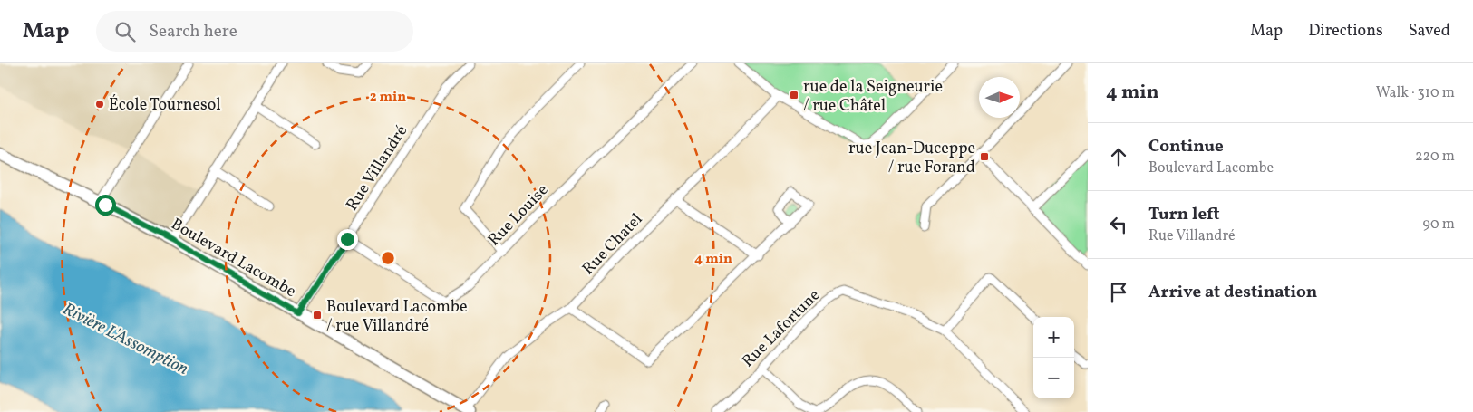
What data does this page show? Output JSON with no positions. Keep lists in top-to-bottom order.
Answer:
{
  "streets": {
    "main road": ["Boulevard Lacombe"],
    "street": [
      "Rue Villandré",
      "Rue Louise",
      "Rue Chatel",
      "Rue Lafortune"
    ]
  },
  "crossings": [
    ["Rue Villandré", "Rue Louise"],
    ["Rue Villandré", "Boulevard Lacombe"],
    ["Rue Chatel", "Boulevard Lacombe"]
  ],
  "water": ["Rivière L'Assomption"],
  "places": {
    "transit": ["rue de la Seigneurie / rue Châtel", "rue Jean-Duceppe / rue Forand", "Boulevard Lacombe / rue Villandré"],
    "other": ["École Tournesol"]
  },
  "north": "right",
  "page": {
    "header": "Map",
    "search": "Search here",
    "nav": ["Map", "Directions", "Saved"],
    "heading": ["4 min", "Walk · 310 m"],
    "list": [
      ["Continue", "Boulevard Lacombe", "220 m"],
      ["Turn left", "Rue Villandré", "90 m"],
      "Arrive at destination"
    ],
    "map_buttons": ["+", "−"]
  },
  "rings": ["2 min", "4 min"]
}
